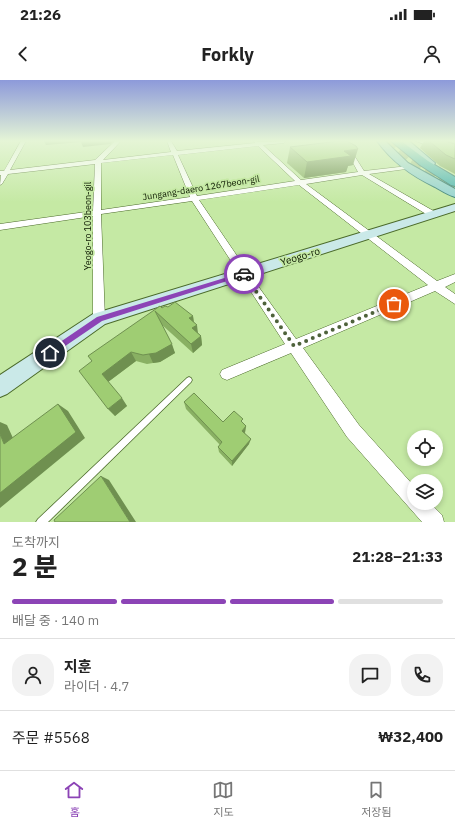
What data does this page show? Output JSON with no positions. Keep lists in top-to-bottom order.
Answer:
{
  "streets": {
    "main road": ["Yeogo-ro"],
    "street": ["Jungang-daero 1267beon-gil", "Yeogo-ro 103beon-gil"]
  },
  "crossings": [
    ["Jungang-daero 1267beon-gil", "Yeogo-ro 103beon-gil"],
    ["Yeogo-ro 103beon-gil", "Yeogo-ro"]
  ],
  "page": {
    "status": "21:26",
    "header": "Forkly",
    "heading": ["2 분", "도착까지", "21:28–21:33"],
    "panel": [
      "지훈",
      "라이더 · 4.7",
      "주문 #5568",
      "₩32,400"
    ],
    "bar": "배달 중 · 140 m",
    "tabs": ["홈", "지도", "저장됨"]
  }
}
